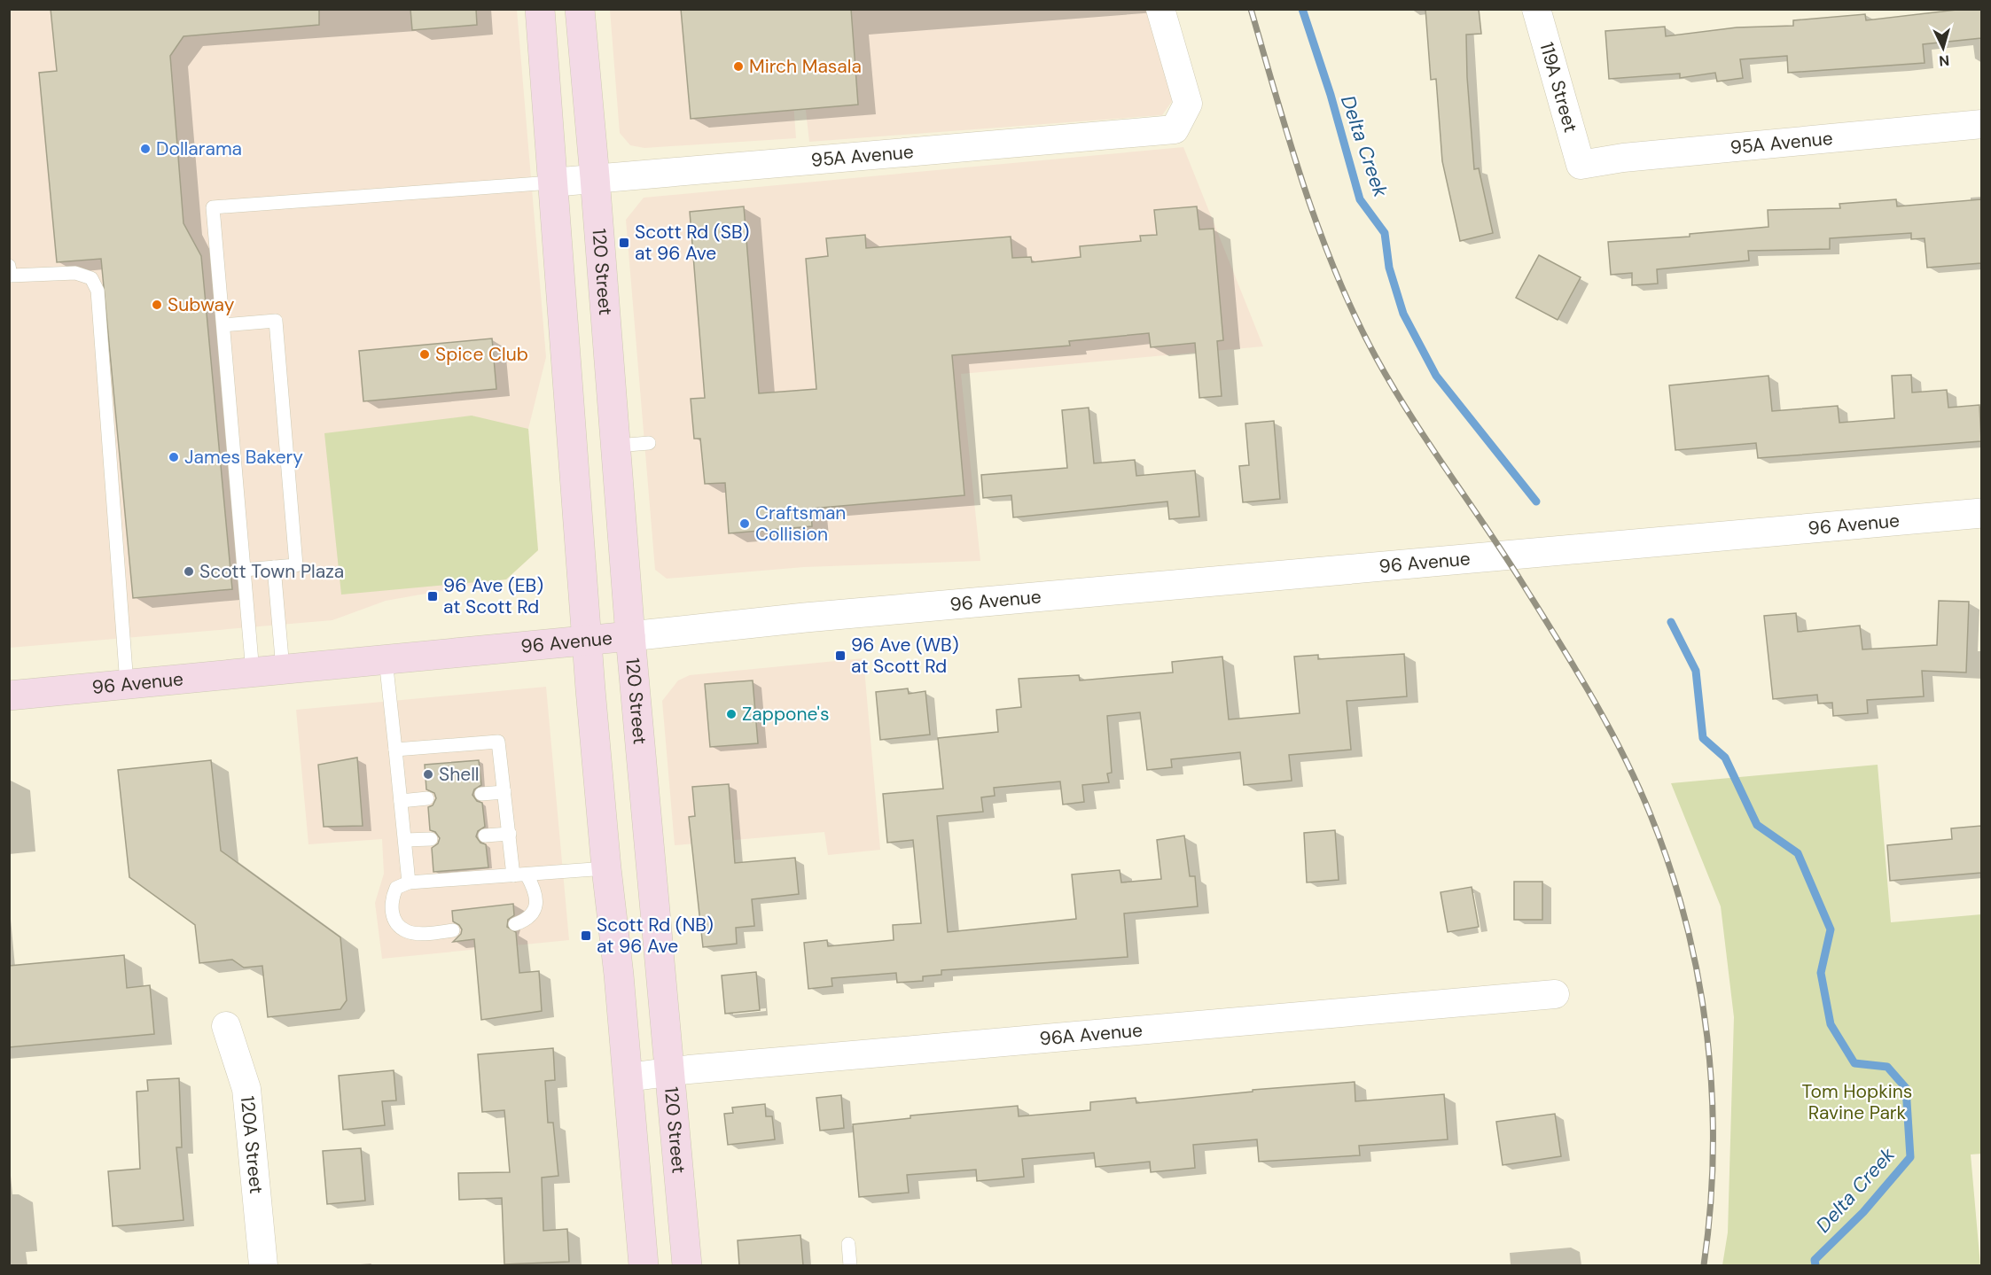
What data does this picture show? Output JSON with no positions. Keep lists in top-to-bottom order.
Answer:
{
  "streets": {
    "main road": ["120 Street", "96 Avenue"],
    "street": [
      "119A Street",
      "95A Avenue",
      "96A Avenue",
      "120A Street"
    ]
  },
  "crossings": [
    ["119A Street", "95A Avenue"],
    ["95A Avenue", "120 Street"],
    ["120 Street", "96 Avenue"],
    ["120 Street", "96A Avenue"]
  ],
  "water": ["Delta Creek"],
  "parks": ["Tom Hopkins Ravine Park"],
  "places": {
    "other": [
      "Mirch Masala",
      "Dollarama",
      "Subway",
      "Spice Club",
      "James Bakery",
      "Craftsman Collision",
      "Scott Town Plaza",
      "Zappone's",
      "Shell"
    ],
    "transit": [
      "Scott Rd (SB) at 96 Ave",
      "96 Ave (EB) at Scott Rd",
      "96 Ave (WB) at Scott Rd",
      "Scott Rd (NB) at 96 Ave"
    ]
  },
  "north": "bottom"
}
